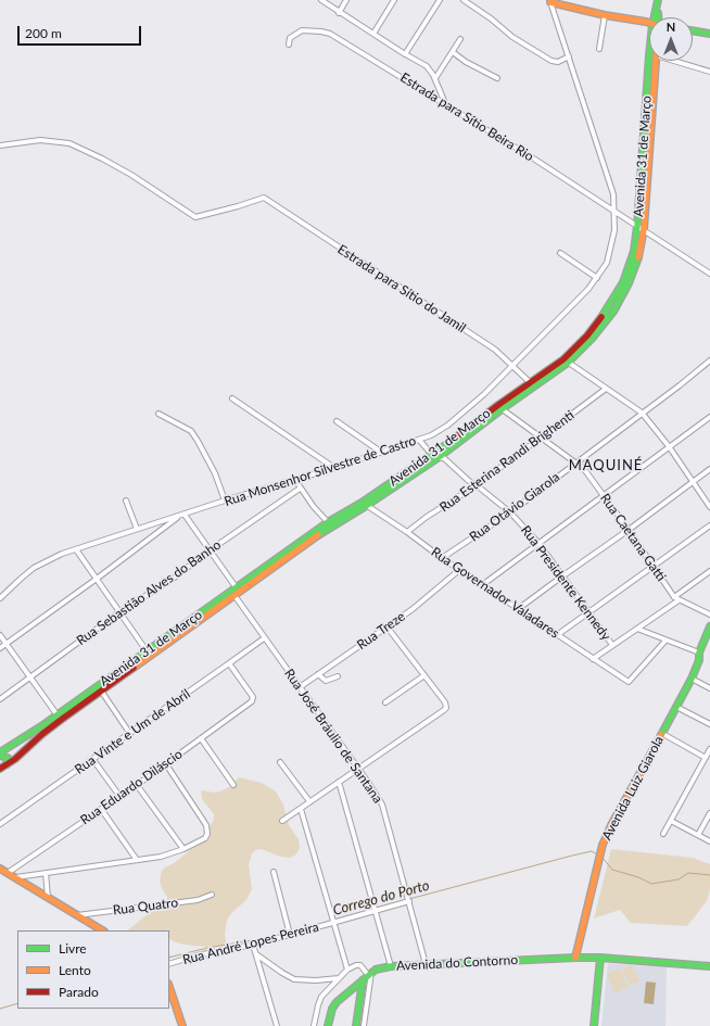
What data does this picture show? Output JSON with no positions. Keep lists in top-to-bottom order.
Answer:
{
  "streets": {
    "main road": ["Avenida 31 de Março", "Avenida Luiz Giarola", "Avenida do Contorno"],
    "street": [
      "Estrada para Sítio Beira Rio",
      "Estrada para Sítio do Jamil",
      "Rua Esterina Randi Brighenti",
      "Rua Monsenhor Silvestre de Castro",
      "Rua Otávio Giarola",
      "Rua Caetana Gatti",
      "Rua Presidente Kennedy",
      "Rua Sebastião Alves do Banho",
      "Rua Governador Valadares",
      "Rua Treze",
      "Rua Vinte e Um de Abril",
      "Rua José Bráulio de Santana",
      "Rua Eduardo Diláscio",
      "Rua Quatro",
      "Rua André Lopes Pereira"
    ]
  },
  "crossings": [
    ["Estrada para Sítio Beira Rio", "Avenida 31 de Março"],
    ["Estrada para Sítio Beira Rio", "Rua Monsenhor Silvestre de Castro"],
    ["Avenida 31 de Março", "Estrada para Sítio do Jamil"],
    ["Avenida 31 de Março", "Rua Caetana Gatti"],
    ["Avenida 31 de Março", "Rua Presidente Kennedy"],
    ["Avenida 31 de Março", "Rua Governador Valadares"],
    ["Avenida 31 de Março", "Rua José Bráulio de Santana"],
    ["Estrada para Sítio do Jamil", "Rua Monsenhor Silvestre de Castro"],
    ["Rua Esterina Randi Brighenti", "Rua Caetana Gatti"],
    ["Rua Esterina Randi Brighenti", "Rua Presidente Kennedy"],
    ["Rua Esterina Randi Brighenti", "Rua Governador Valadares"],
    ["Rua Monsenhor Silvestre de Castro", "Rua Presidente Kennedy"],
    ["Rua Monsenhor Silvestre de Castro", "Rua José Bráulio de Santana"],
    ["Rua Otávio Giarola", "Rua Caetana Gatti"],
    ["Rua Otávio Giarola", "Rua Presidente Kennedy"],
    ["Rua Otávio Giarola", "Rua Governador Valadares"],
    ["Rua Sebastião Alves do Banho", "Rua José Bráulio de Santana"],
    ["Rua Governador Valadares", "Rua Treze"],
    ["Rua Treze", "Rua José Bráulio de Santana"],
    ["Rua Vinte e Um de Abril", "Rua José Bráulio de Santana"],
    ["Rua Vinte e Um de Abril", "Rua Eduardo Diláscio"],
    ["Rua José Bráulio de Santana", "Rua André Lopes Pereira"],
    ["Rua José Bráulio de Santana", "Avenida do Contorno"],
    ["Avenida Luiz Giarola", "Avenida do Contorno"]
  ],
  "districts": ["MAQUINÉ"],
  "water": ["Corrego do Porto"],
  "legend": ["Livre", "Lento", "Parado"],
  "scale_bar": "200 m",
  "north": "top"
}
